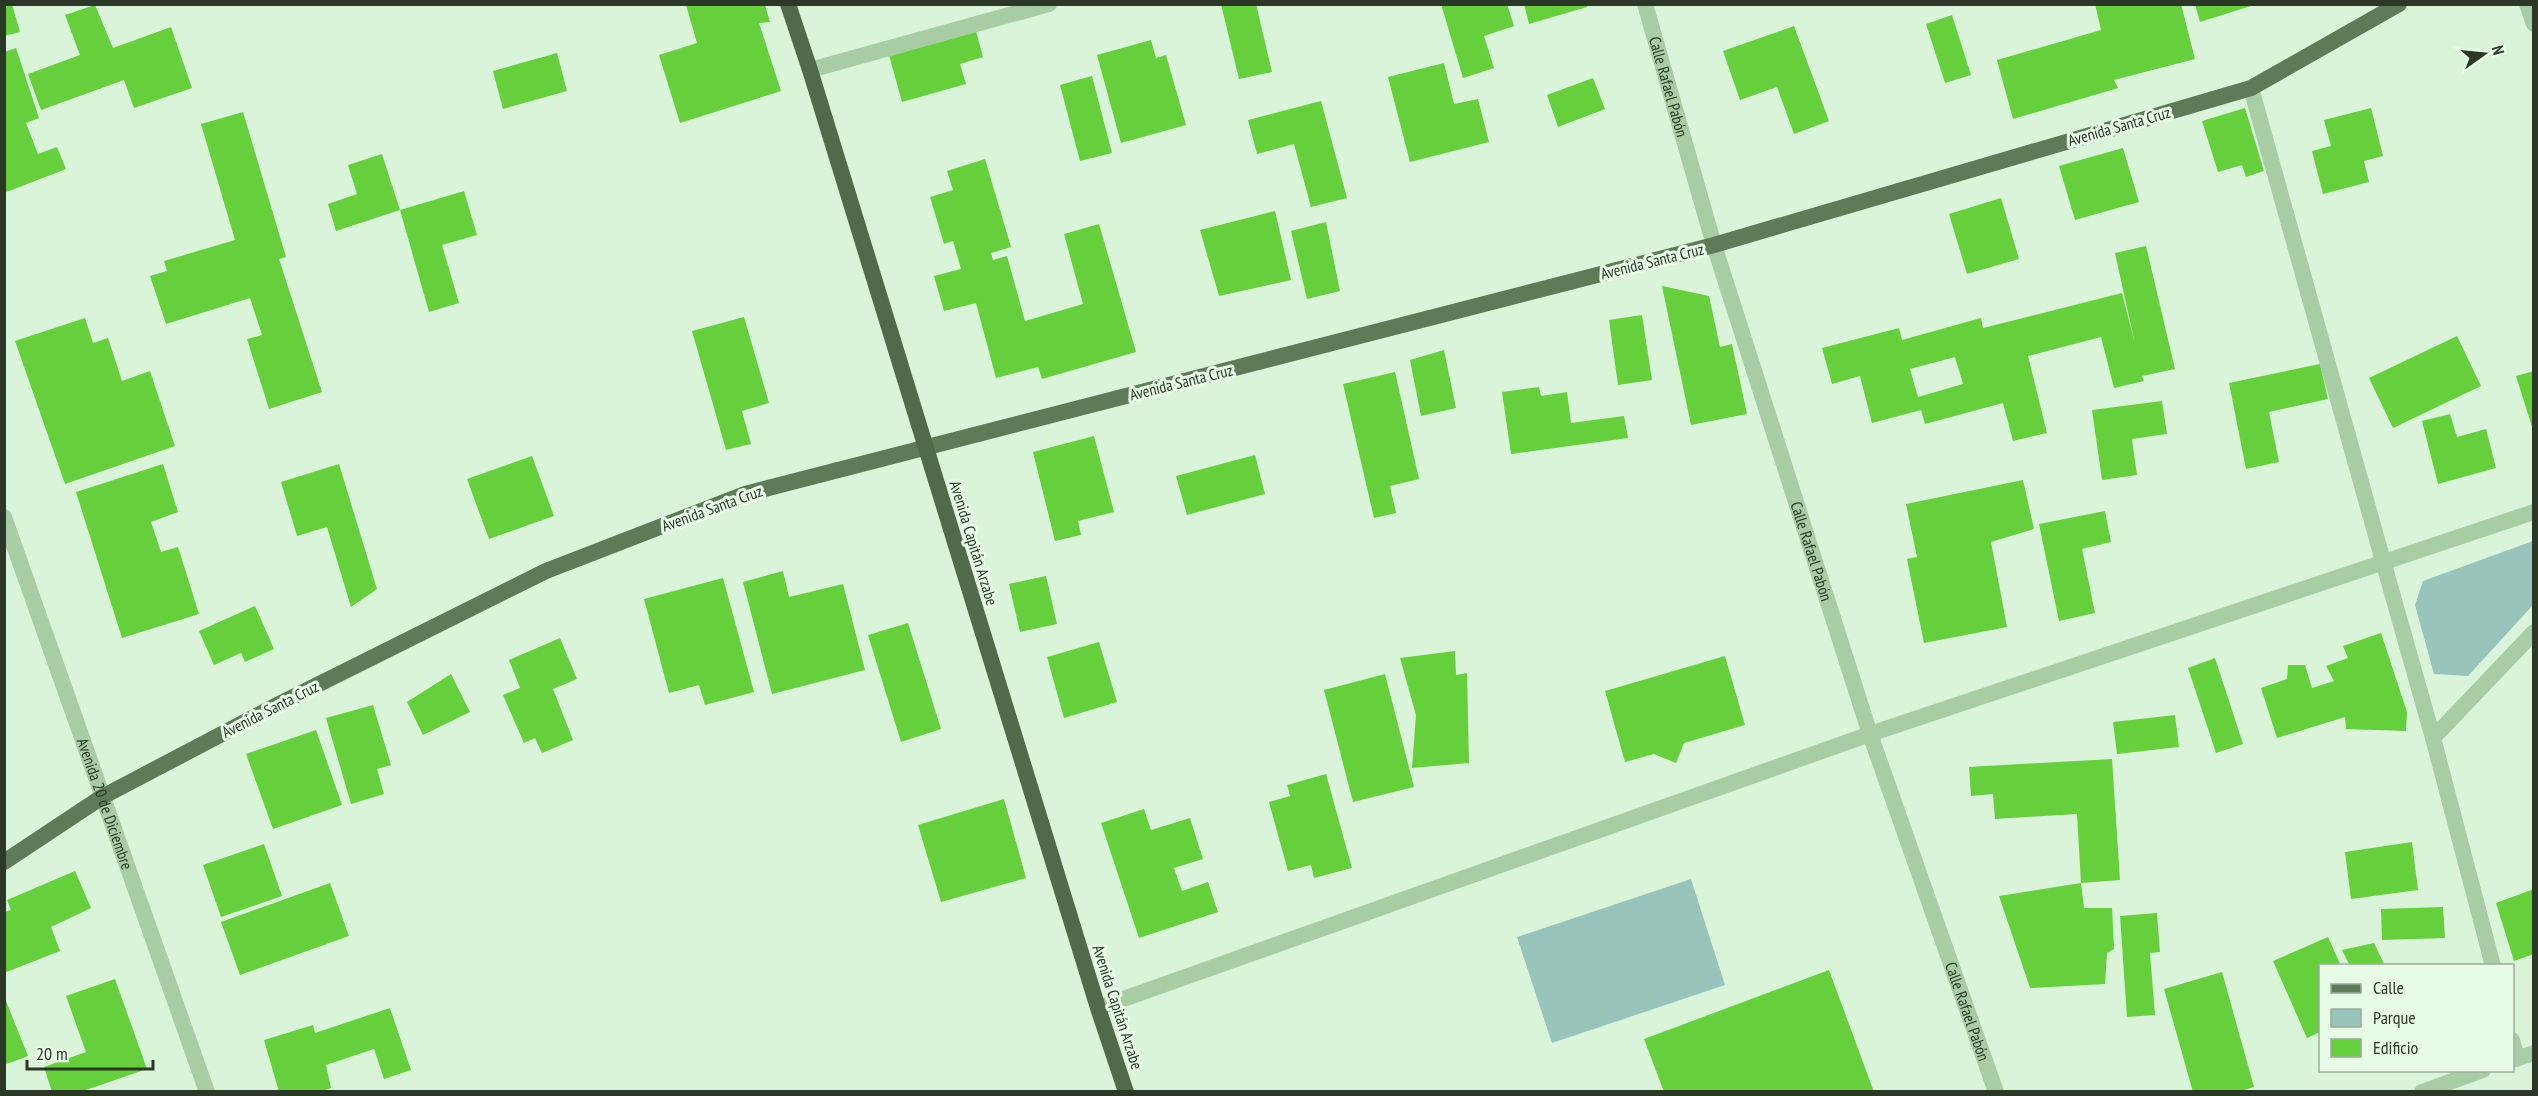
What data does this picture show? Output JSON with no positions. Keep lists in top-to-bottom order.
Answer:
{
  "streets": {
    "highway": ["Avenida Capitán Arzabe"],
    "main road": ["Avenida Santa Cruz"],
    "street": ["Calle Rafael Pabón", "Avenida 20 de Diciembre"]
  },
  "crossings": [
    ["Calle Rafael Pabón", "Avenida Santa Cruz"],
    ["Avenida Santa Cruz", "Avenida Capitán Arzabe"],
    ["Avenida Santa Cruz", "Avenida 20 de Diciembre"]
  ],
  "legend": ["Calle", "Parque", "Edificio"],
  "scale_bar": "20 m",
  "north": "right"
}
